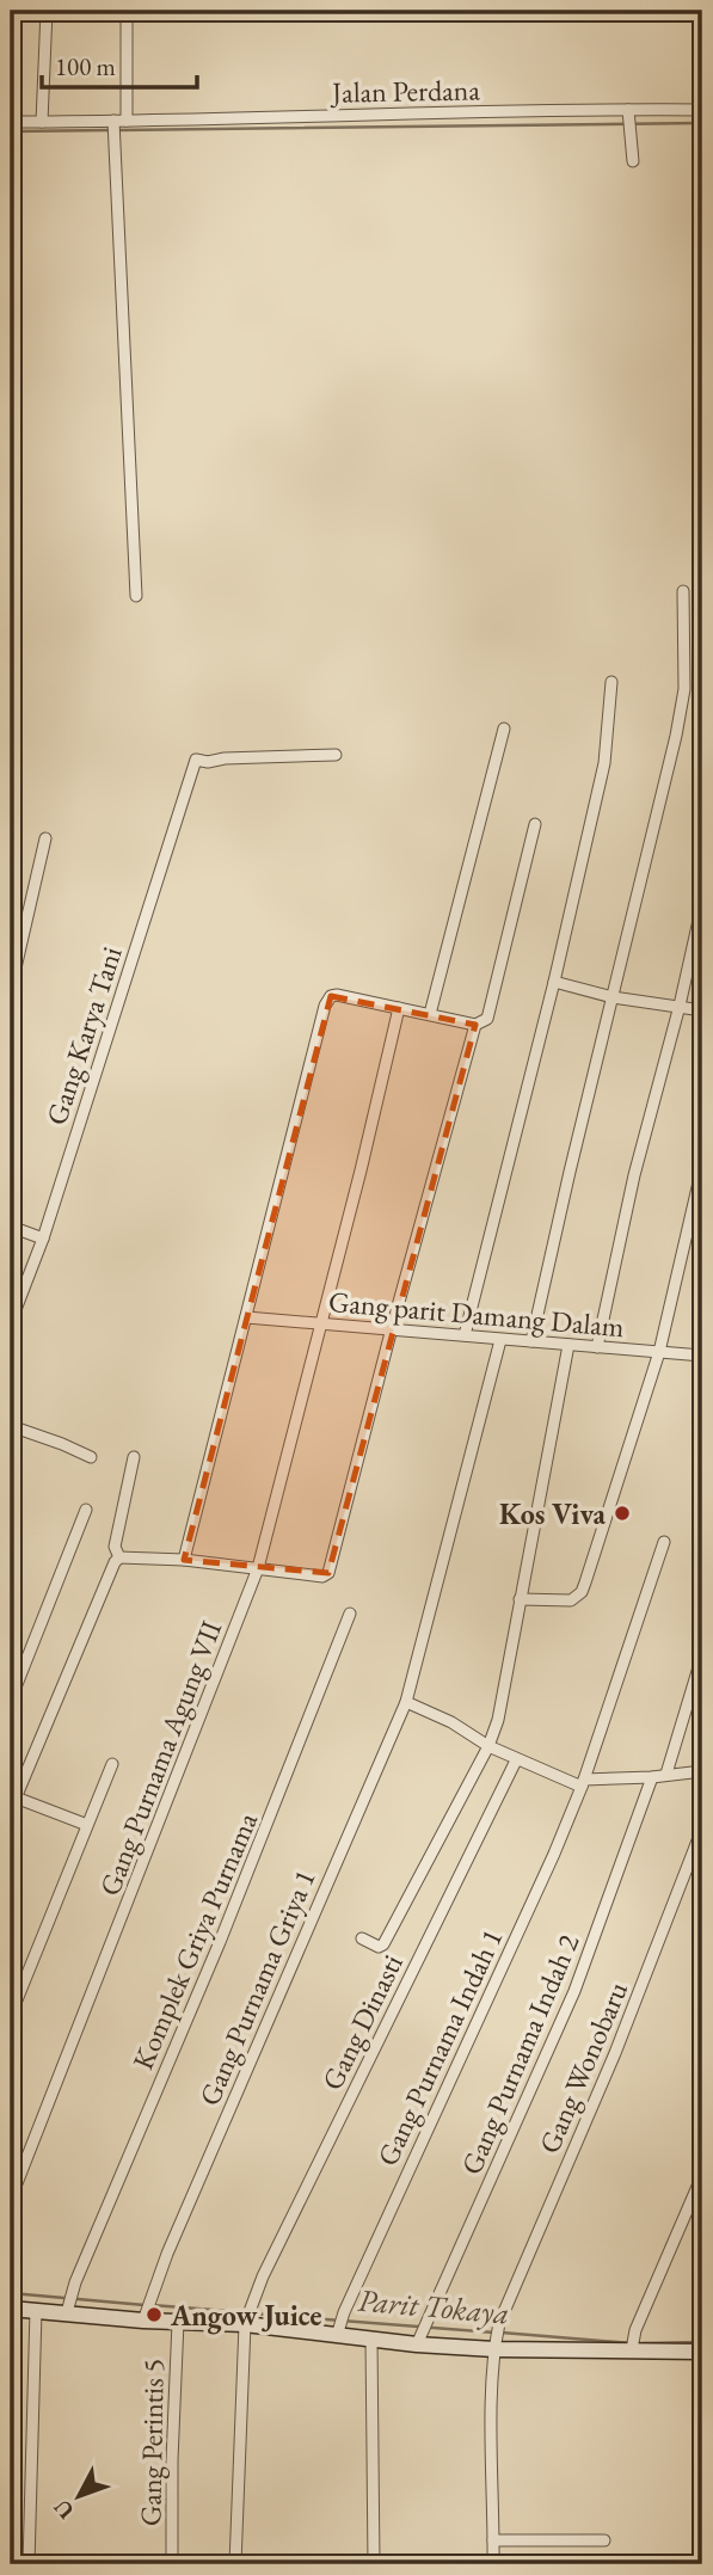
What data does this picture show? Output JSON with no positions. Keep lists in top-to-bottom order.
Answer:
{
  "streets": {
    "street": [
      "Jalan Perdana",
      "Gang Karya Tani",
      "Gang parit Damang Dalam",
      "Gang Purnama Agung VII",
      "Komplek Griya Purnama",
      "Gang Purnama Griya 1",
      "Gang Dinasti",
      "Gang Purnama Indah 1",
      "Gang Purnama Indah 2",
      "Gang Wonobaru",
      "Gang Perintis 5"
    ]
  },
  "crossings": [
    ["Gang parit Damang Dalam", "Gang Purnama Agung VII"],
    ["Gang parit Damang Dalam", "Gang Purnama Griya 1"]
  ],
  "water": ["Parit Tokaya"],
  "places": ["Kos Viva", "Angow Juice"],
  "scale_bar": "100 m",
  "north": "bottom left"
}
